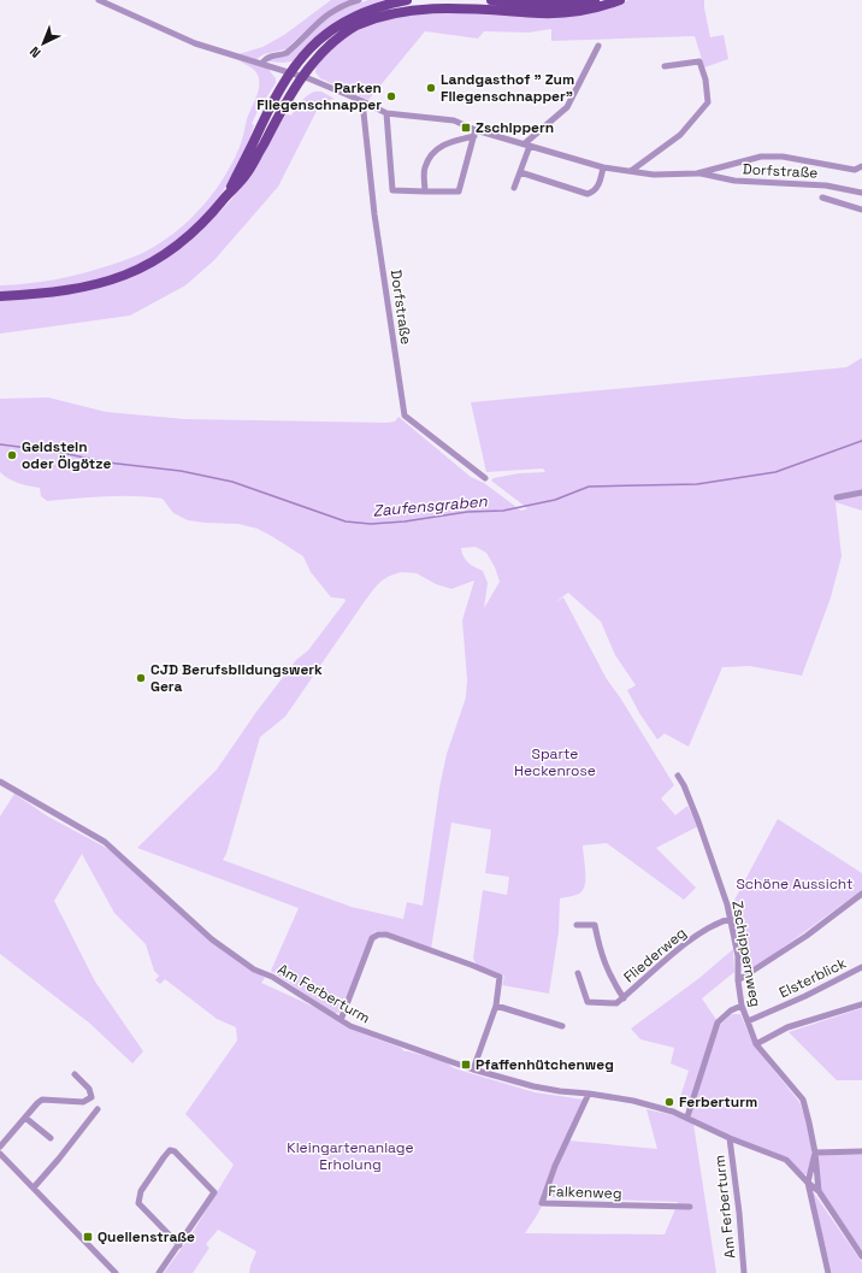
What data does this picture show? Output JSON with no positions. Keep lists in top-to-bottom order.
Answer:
{
  "streets": {
    "street": [
      "Dorfstraße",
      "Zschippernweg",
      "Fliederweg",
      "Elsterblick",
      "Am Ferberturm",
      "Falkenweg"
    ]
  },
  "crossings": [
    ["Zschippernweg", "Fliederweg"],
    ["Zschippernweg", "Elsterblick"],
    ["Zschippernweg", "Am Ferberturm"],
    ["Am Ferberturm", "Falkenweg"]
  ],
  "water": ["Zaufensgraben"],
  "parks": ["Sparte Heckenrose", "Schöne Aussicht", "Kleingartenanlage Erholung"],
  "places": {
    "other": [
      "Landgasthof \" Zum Fliegenschnapper\"",
      "Parken Fliegenschnapper",
      "Geldstein oder Ölgötze",
      "CJD Berufsbildungswerk Gera",
      "Ferberturm"
    ],
    "transit": ["Zschippern", "Pfaffenhütchenweg", "Quellenstraße"]
  },
  "north": "bottom left"
}
